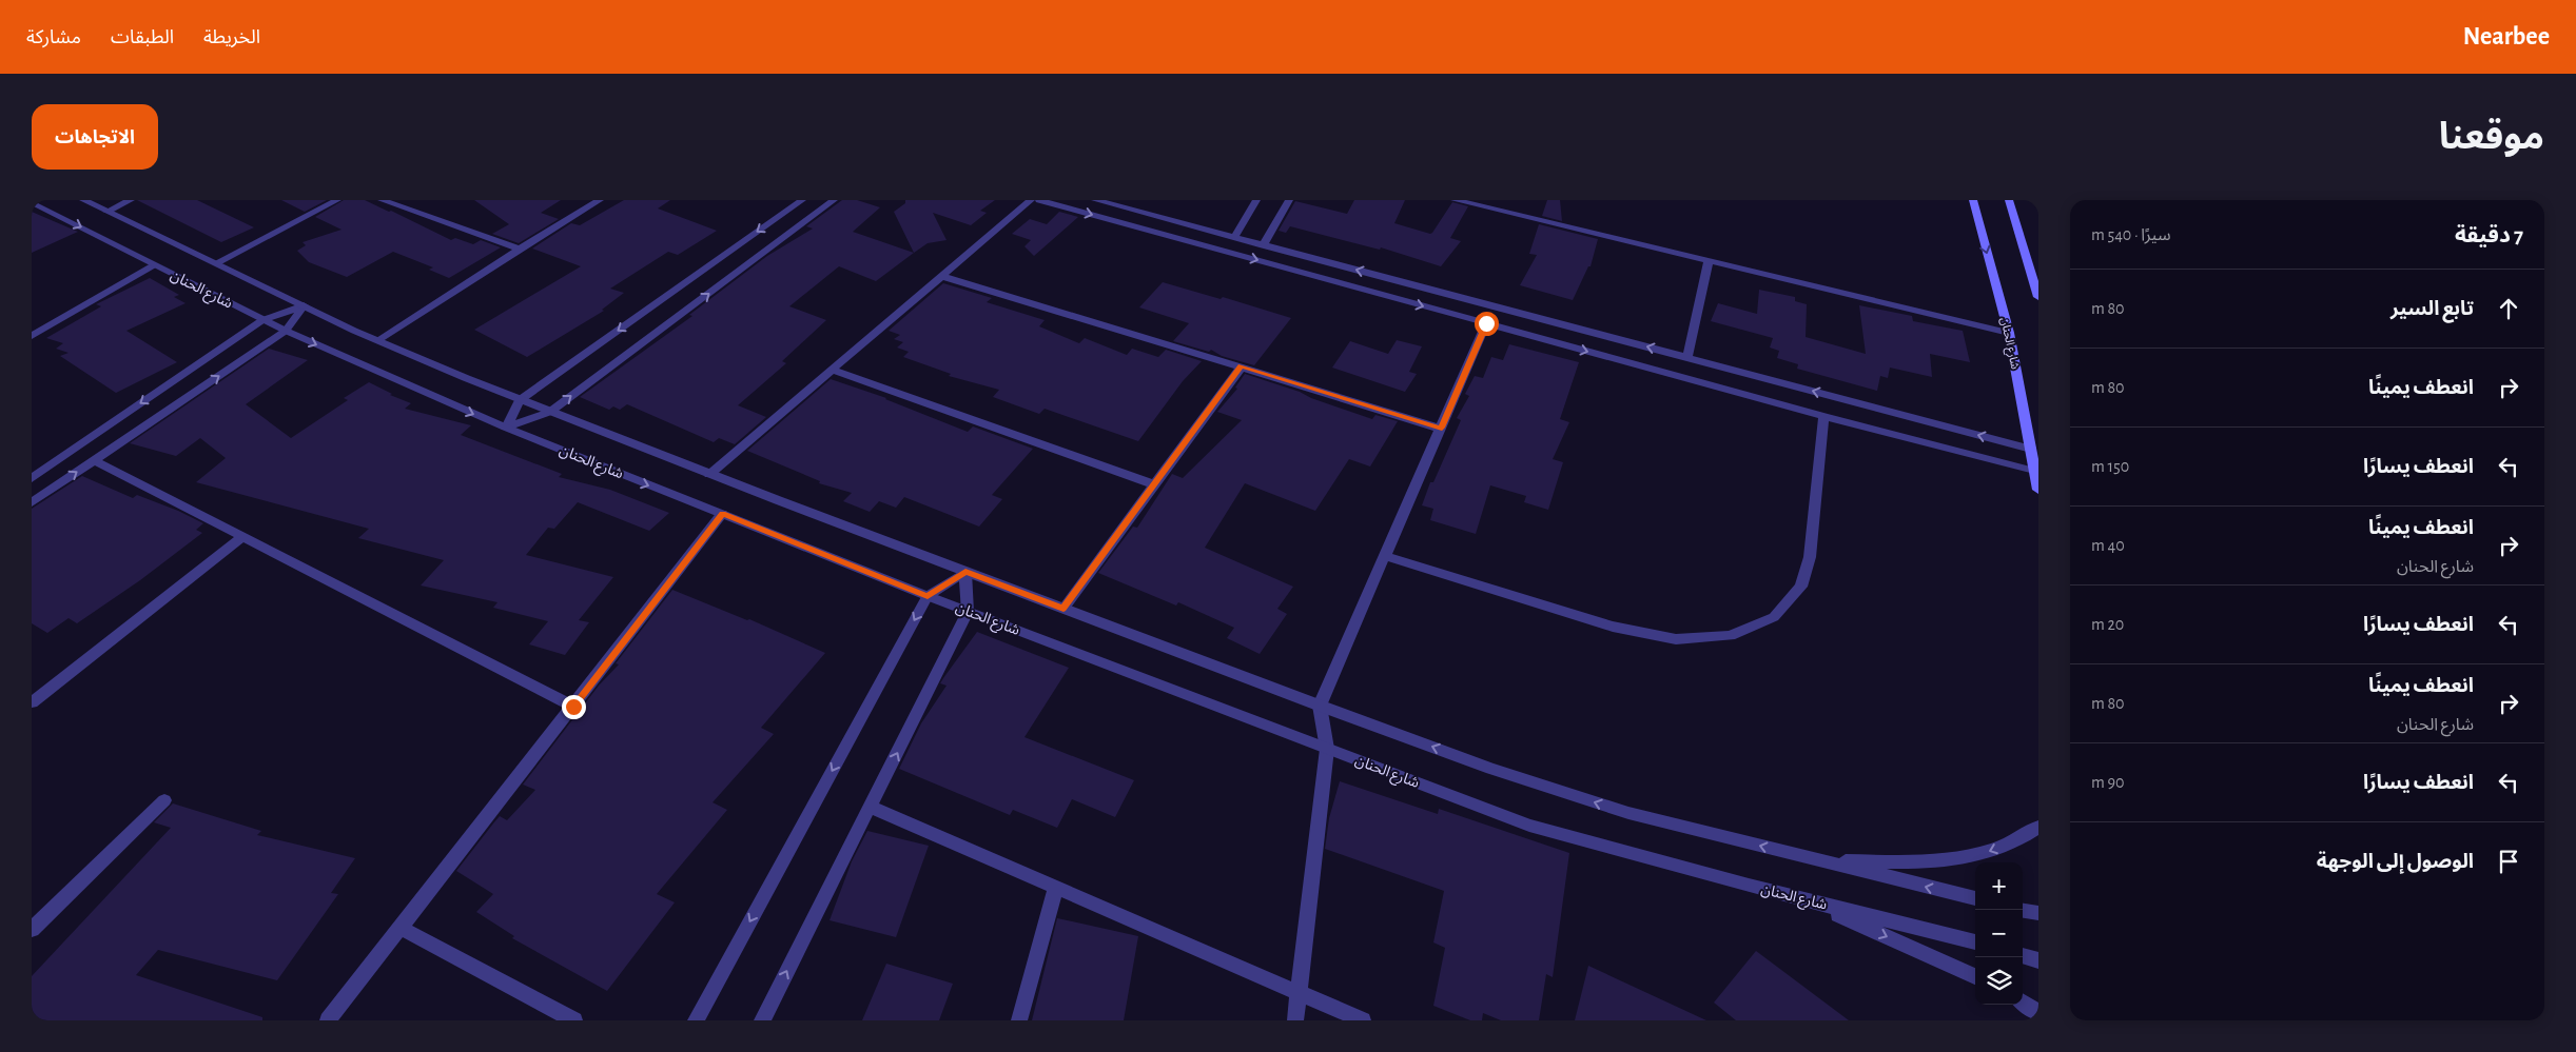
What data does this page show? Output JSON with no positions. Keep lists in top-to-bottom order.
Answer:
{
  "streets": {
    "main road": ["شارع الحنان"]
  },
  "page": {
    "header": "Nearbee",
    "nav": ["الخريطة", "الطبقات", "مشاركة"],
    "title": "موقعنا",
    "buttons": "الاتجاهات",
    "heading": ["7 دقيقة", "سيرًا · 540 m"],
    "list": [
      ["تابع السير", "80 m"],
      ["انعطف يمينًا", "80 m"],
      ["انعطف يسارًا", "150 m"],
      ["انعطف يمينًا", "شارع الحنان", "40 m"],
      ["انعطف يسارًا", "20 m"],
      ["انعطف يمينًا", "شارع الحنان", "80 m"],
      ["انعطف يسارًا", "90 m"],
      "الوصول إلى الوجهة"
    ],
    "map_buttons": ["+", "−"]
  }
}
